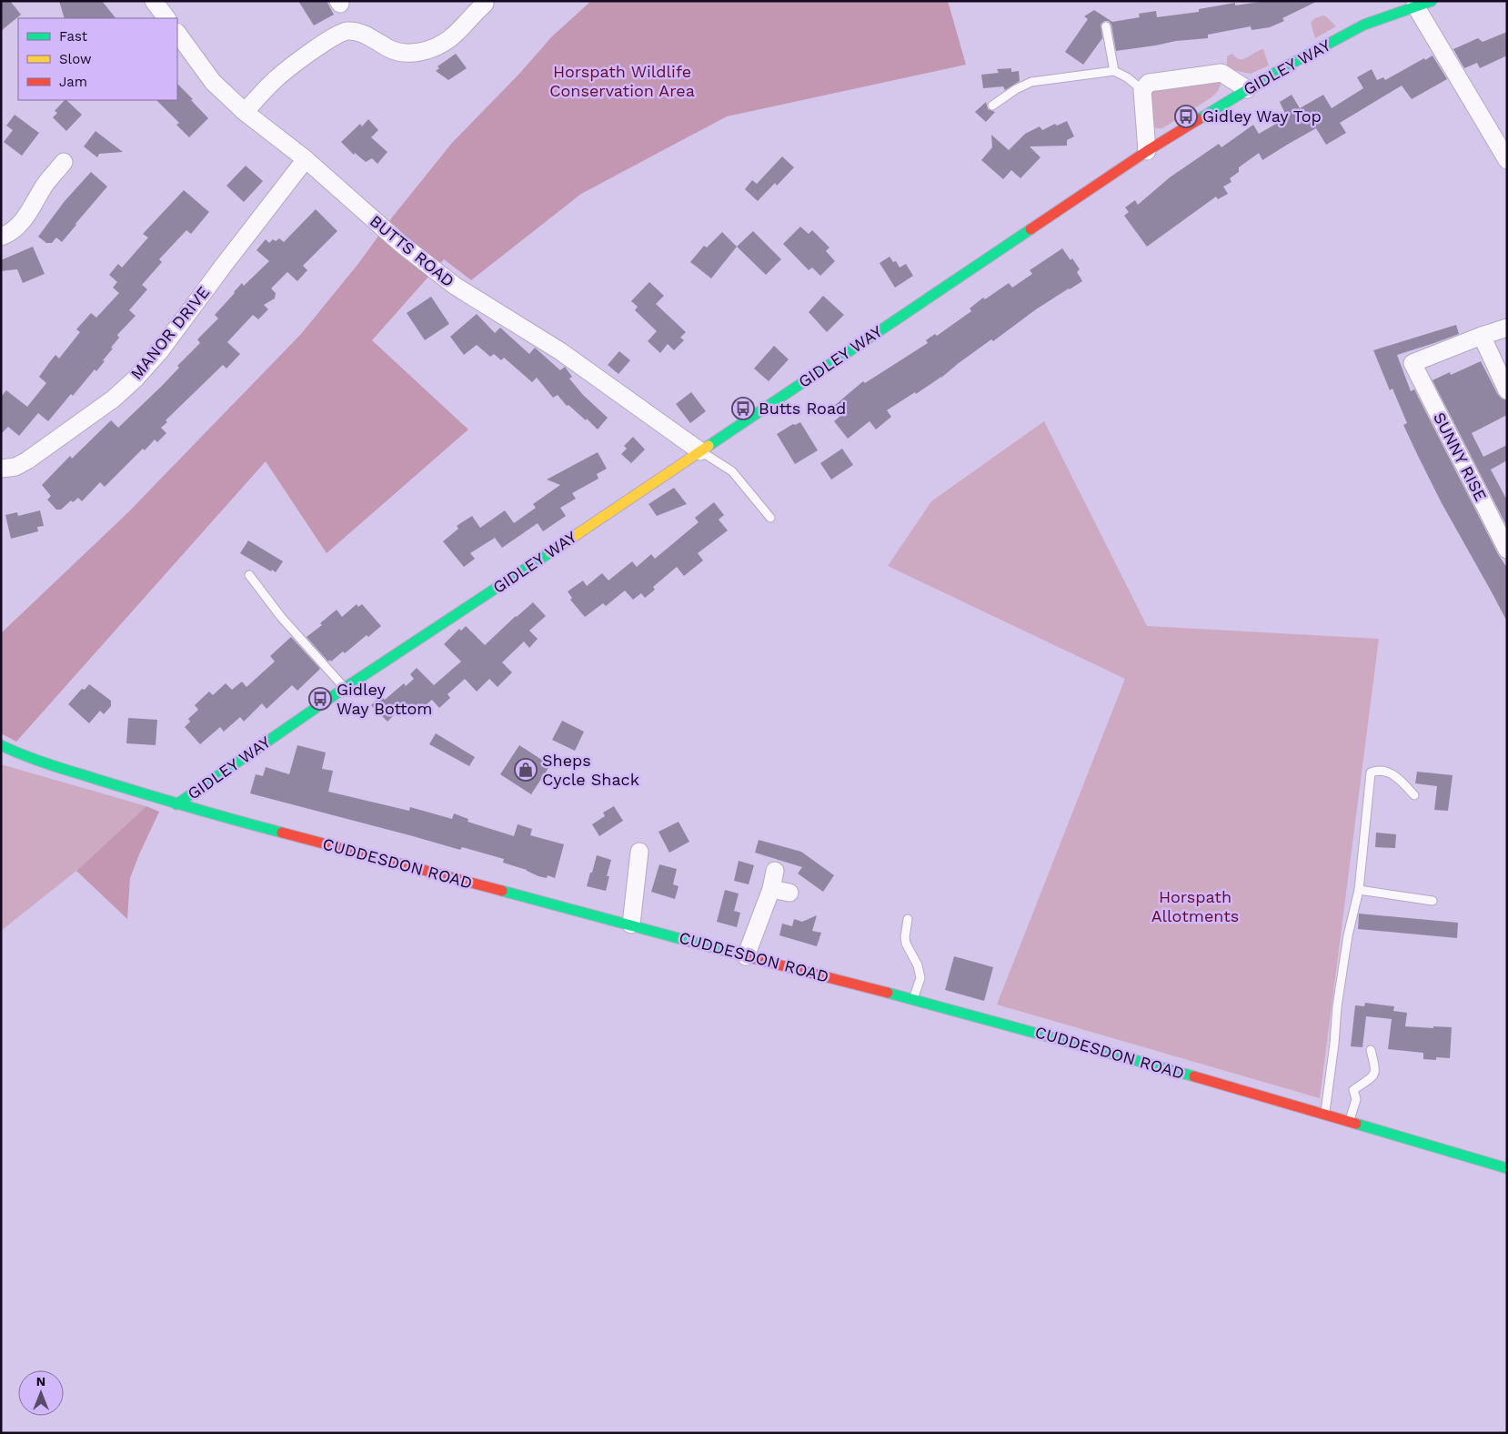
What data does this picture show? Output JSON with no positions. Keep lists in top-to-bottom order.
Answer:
{
  "streets": {
    "street": [
      "GIDLEY WAY",
      "BUTTS ROAD",
      "MANOR DRIVE",
      "SUNNY RISE",
      "CUDDESDON ROAD"
    ]
  },
  "crossings": [
    ["GIDLEY WAY", "BUTTS ROAD"],
    ["GIDLEY WAY", "CUDDESDON ROAD"],
    ["BUTTS ROAD", "MANOR DRIVE"]
  ],
  "parks": ["Horspath Wildlife Conservation Area", "Horspath Allotments"],
  "places": {
    "bus stop": ["Gidley Way Top", "Butts Road", "Gidley Way Bottom"],
    "shop": ["Sheps Cycle Shack"]
  },
  "legend": ["Fast", "Slow", "Jam"],
  "north": "top"
}
